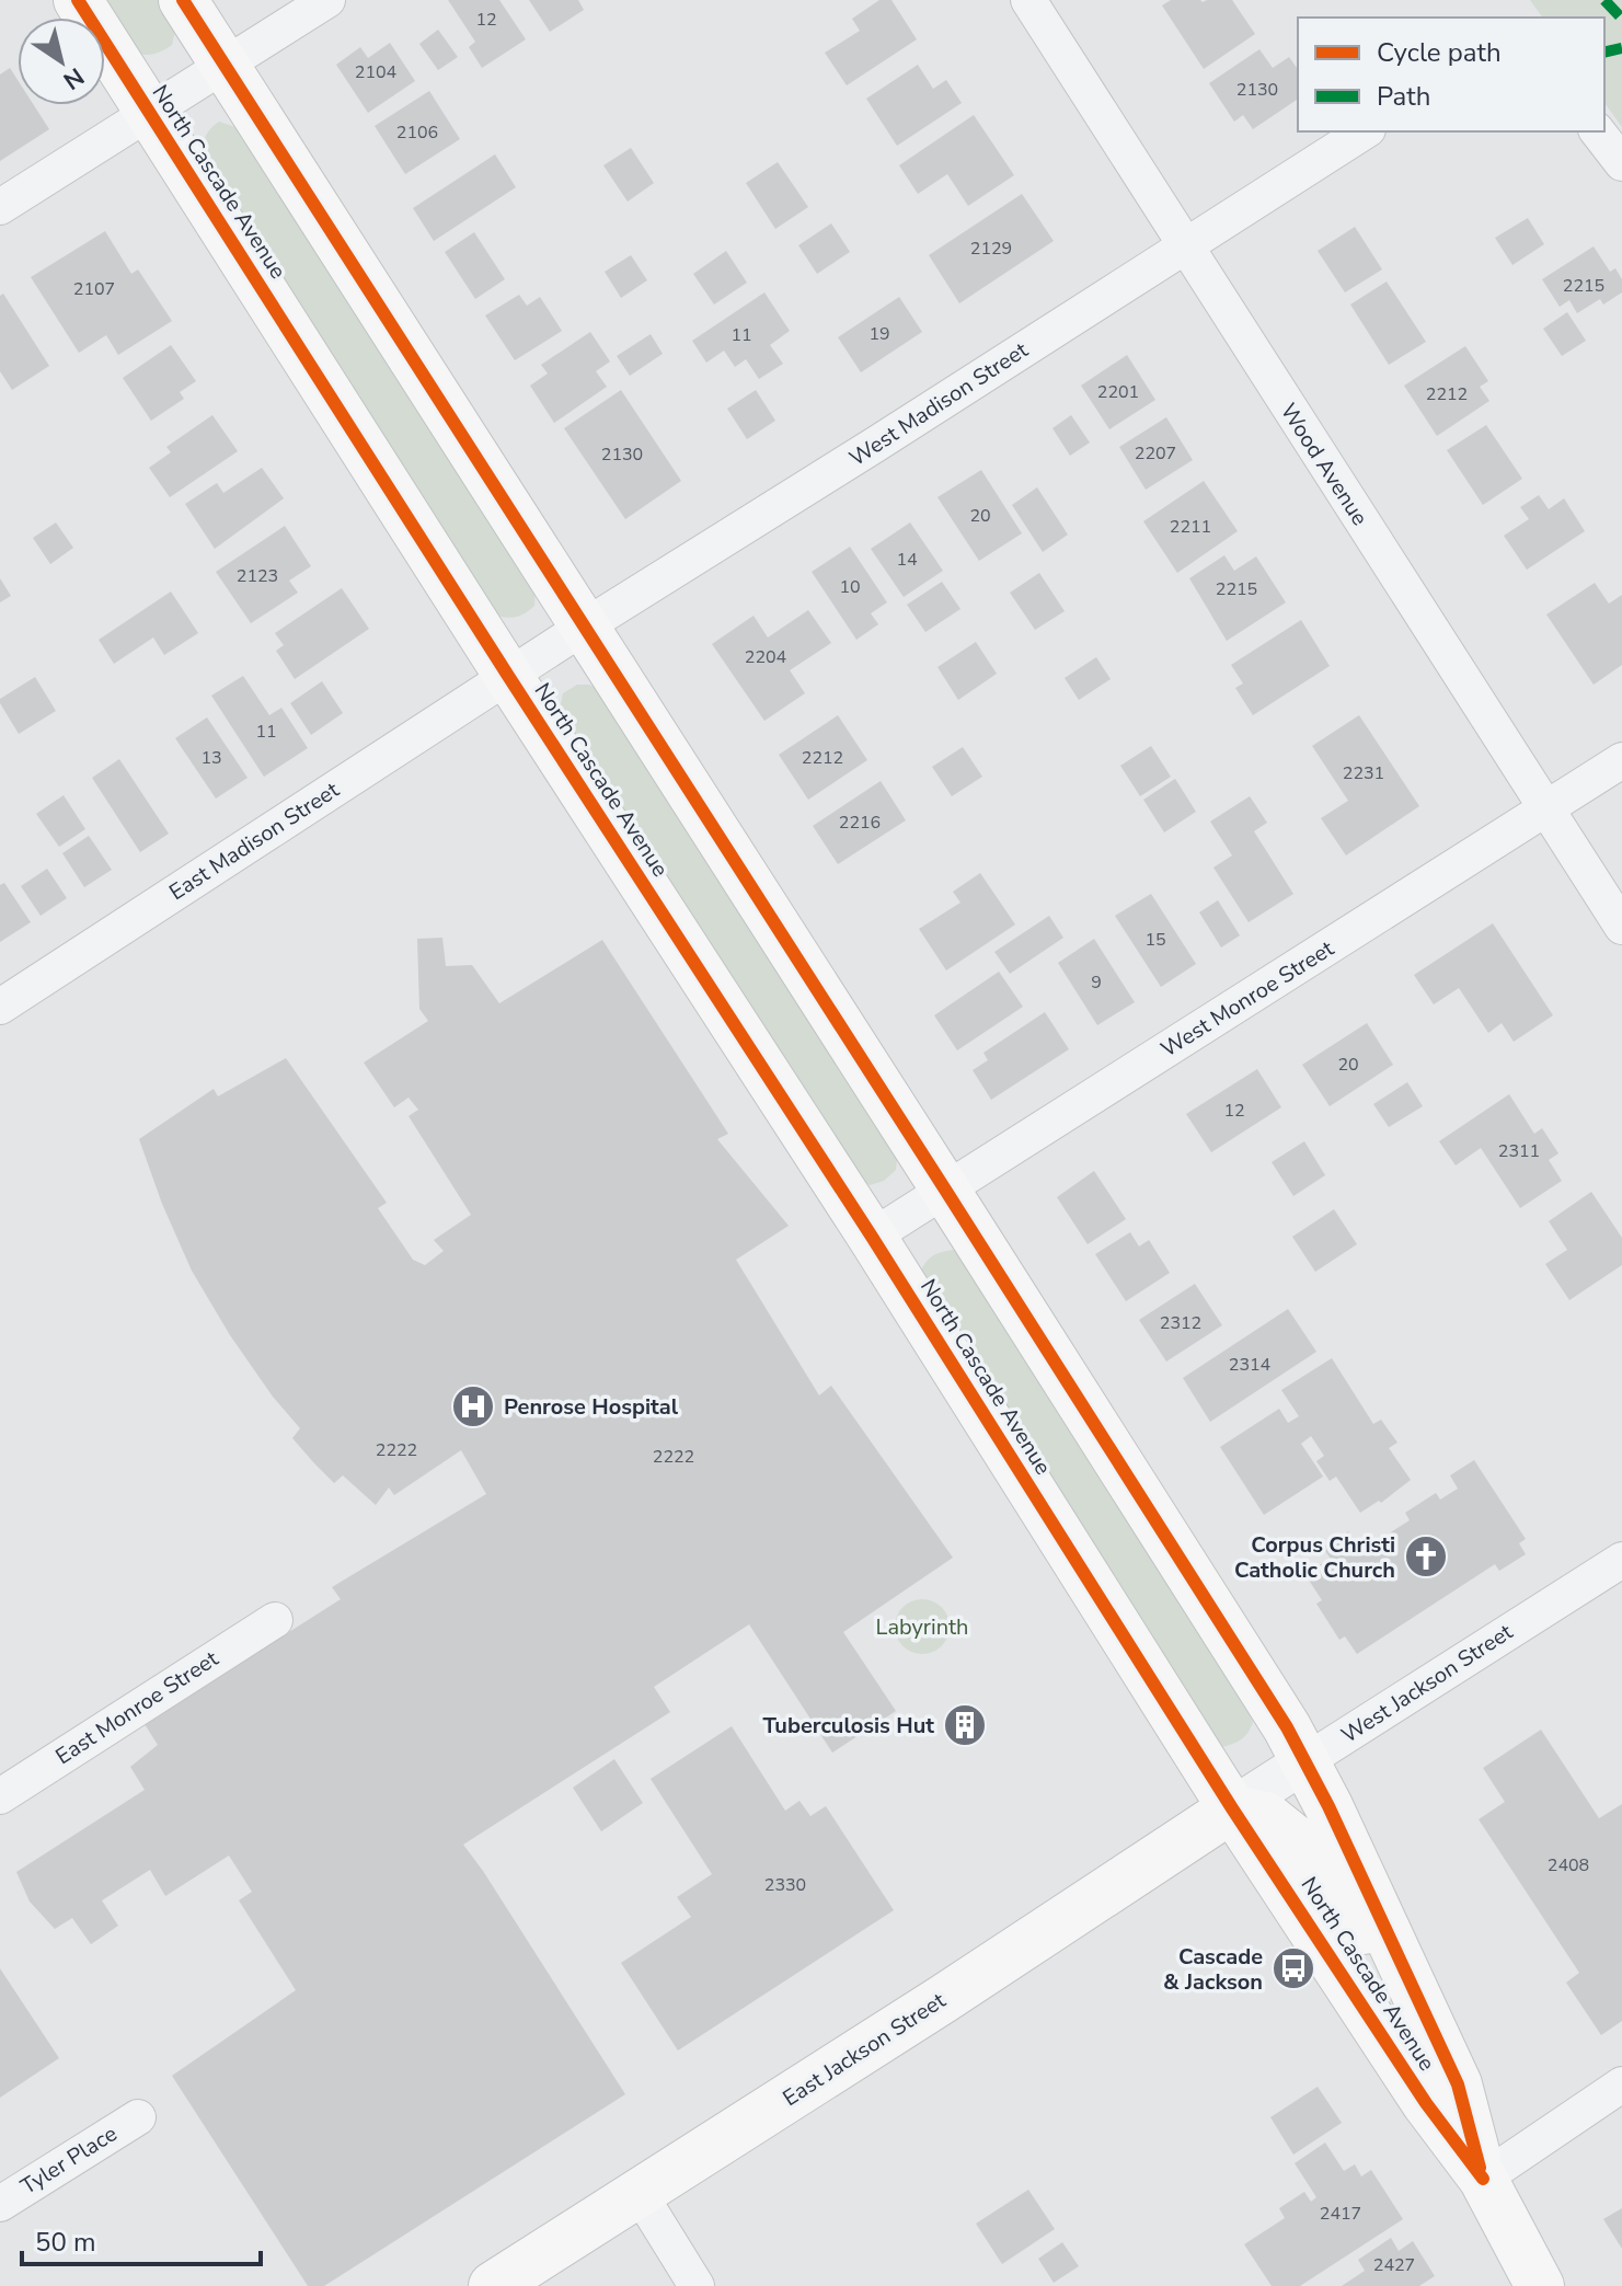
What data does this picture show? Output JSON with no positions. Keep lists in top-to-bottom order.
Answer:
{
  "streets": {
    "main road": ["North Cascade Avenue", "East Jackson Street"],
    "street": [
      "West Madison Street",
      "Wood Avenue",
      "East Madison Street",
      "West Monroe Street",
      "West Jackson Street",
      "East Monroe Street",
      "Tyler Place"
    ]
  },
  "crossings": [
    ["North Cascade Avenue", "West Madison Street"],
    ["North Cascade Avenue", "East Madison Street"],
    ["North Cascade Avenue", "West Monroe Street"],
    ["North Cascade Avenue", "West Jackson Street"],
    ["North Cascade Avenue", "East Jackson Street"],
    ["West Madison Street", "Wood Avenue"],
    ["West Madison Street", "East Madison Street"],
    ["Wood Avenue", "West Monroe Street"],
    ["West Jackson Street", "East Jackson Street"]
  ],
  "parks": ["Labyrinth"],
  "places": {
    "hospital": ["Penrose Hospital"],
    "church": ["Corpus Christi Catholic Church"],
    "building": ["Tuberculosis Hut"],
    "bus stop": ["Cascade & Jackson"]
  },
  "house_numbers": [
    "12",
    "2104",
    "2130",
    "2106",
    "2129",
    "2215",
    "2107",
    "19",
    "11",
    "2201",
    "2212",
    "2207",
    "2130",
    "20",
    "2211",
    "14",
    "2123",
    "10",
    "2215",
    "2204",
    "11",
    "13",
    "2212",
    "2231",
    "2216",
    "15",
    "9",
    "20",
    "12",
    "2311",
    "2312",
    "2314",
    "2222",
    "2222",
    "2408",
    "2330",
    "2417",
    "2427"
  ],
  "legend": ["Cycle path", "Path"],
  "scale_bar": "50 m",
  "north": "bottom right"
}
